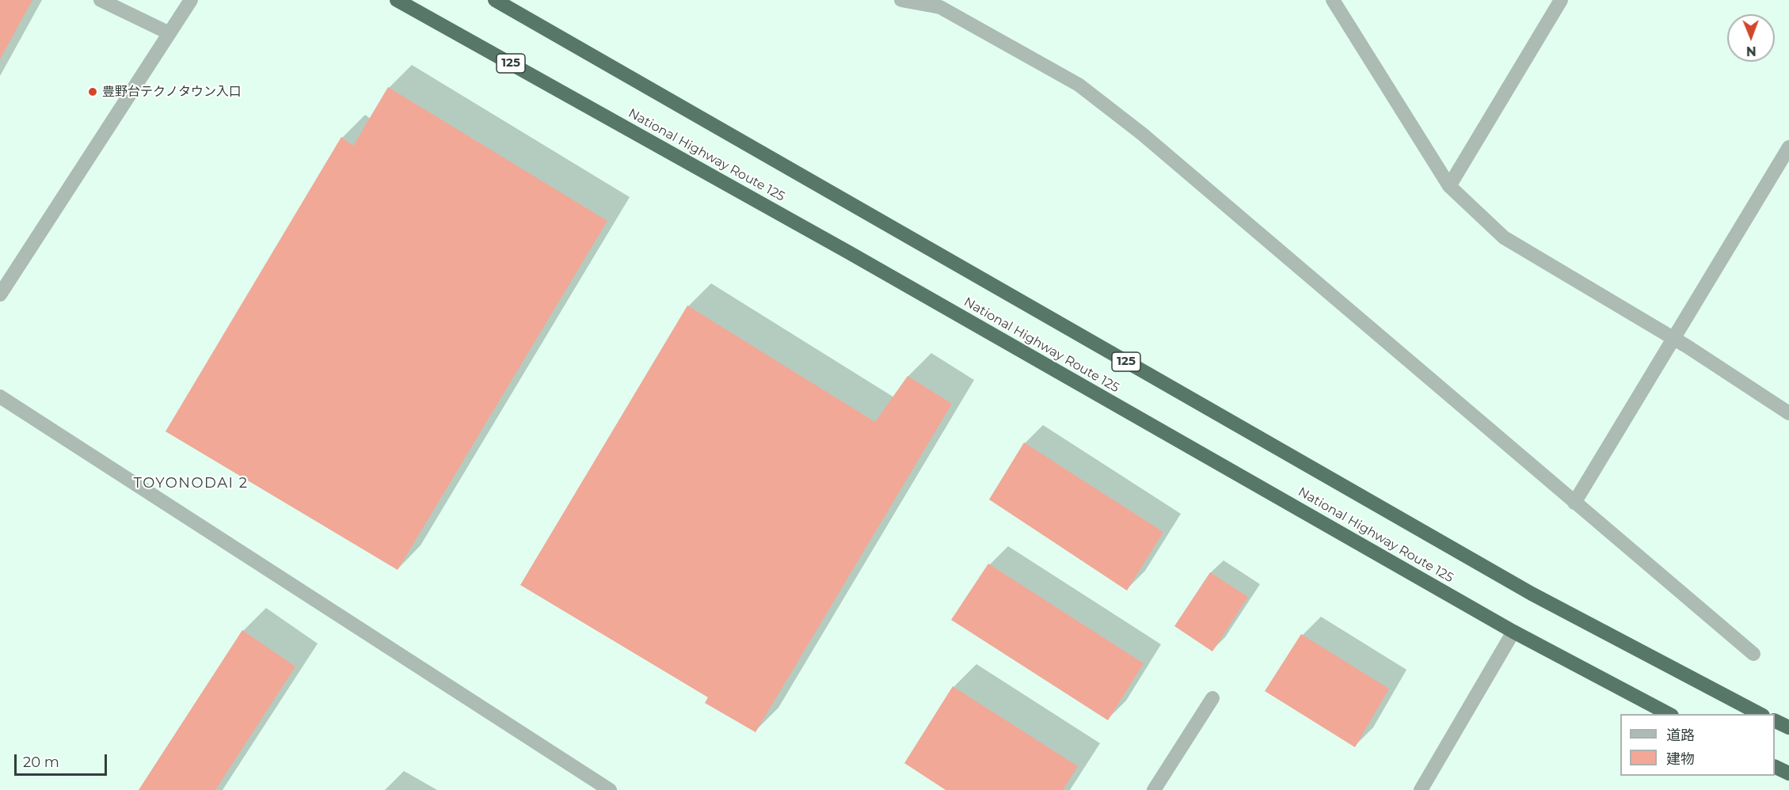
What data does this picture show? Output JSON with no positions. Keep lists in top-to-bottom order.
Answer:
{
  "streets": {
    "highway": ["125", "National Highway Route 125"]
  },
  "districts": ["TOYONODAI 2"],
  "places": ["豊野台テクノタウン入口"],
  "legend": ["道路", "建物"],
  "scale_bar": "20 m",
  "north": "bottom"
}
